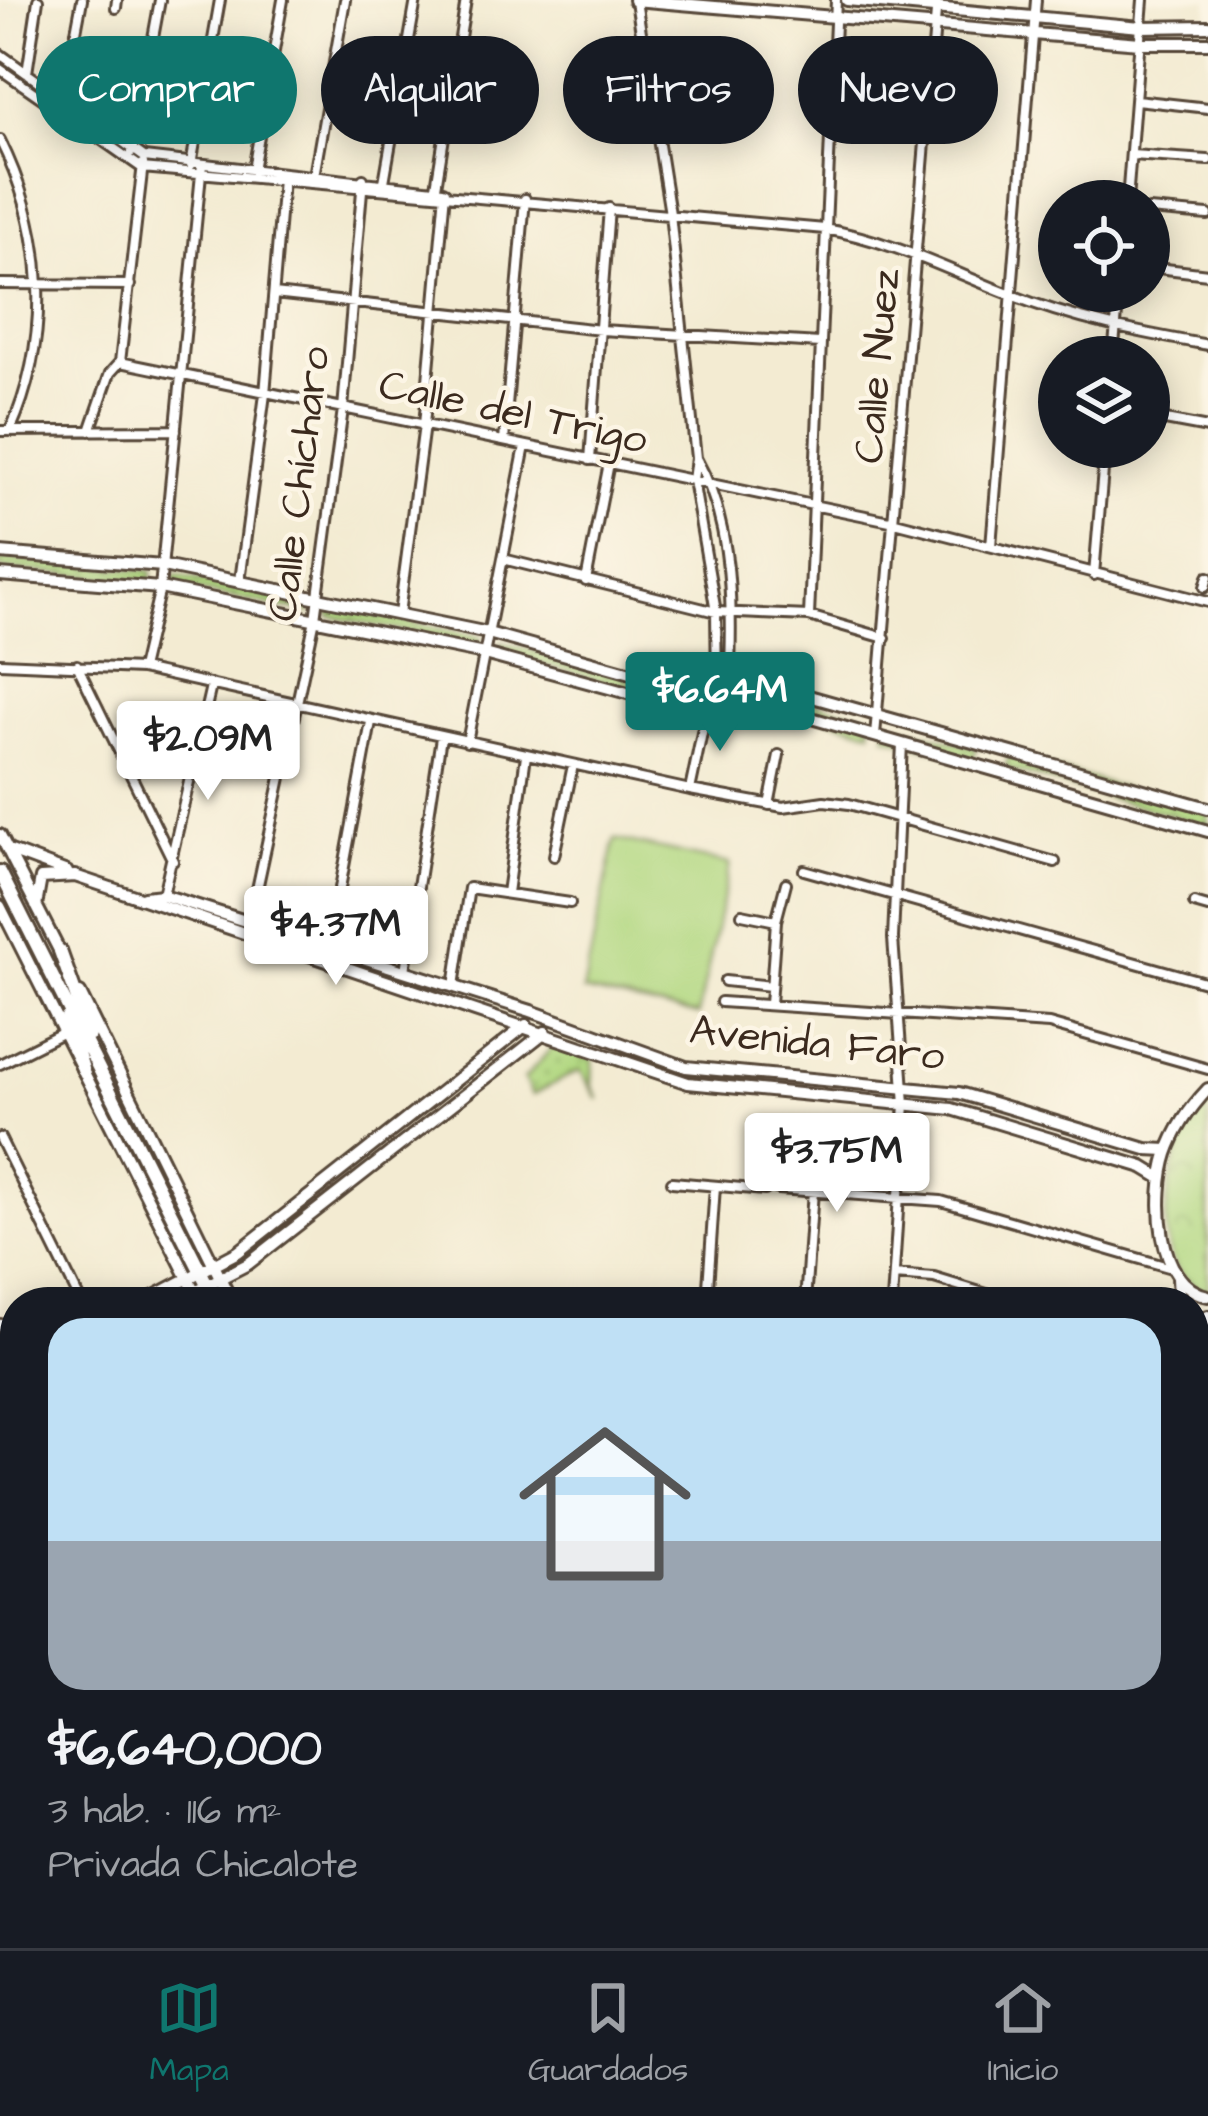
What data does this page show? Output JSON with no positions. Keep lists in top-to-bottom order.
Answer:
{
  "streets": {
    "street": [
      "Calle Nuez",
      "Calle del Trigo",
      "Calle Chícharo",
      "Avenida Faro"
    ]
  },
  "crossings": [
    ["Calle Nuez", "Calle del Trigo"],
    ["Calle del Trigo", "Calle Chícharo"],
    ["Calle Chícharo", "Avenida Faro"]
  ],
  "page": {
    "chip": [
      "Comprar",
      "Alquilar",
      "Filtros",
      "Nuevo"
    ],
    "price": [
      "$6.64M",
      "$2.09M",
      "$4.37M",
      "$3.75M"
    ],
    "list": [
      {
        "name": "$6,640,000",
        "note": "3 hab. · 116 m² · Privada Chicalote"
      }
    ],
    "tabs": ["Mapa", "Guardados", "Inicio"]
  }
}
